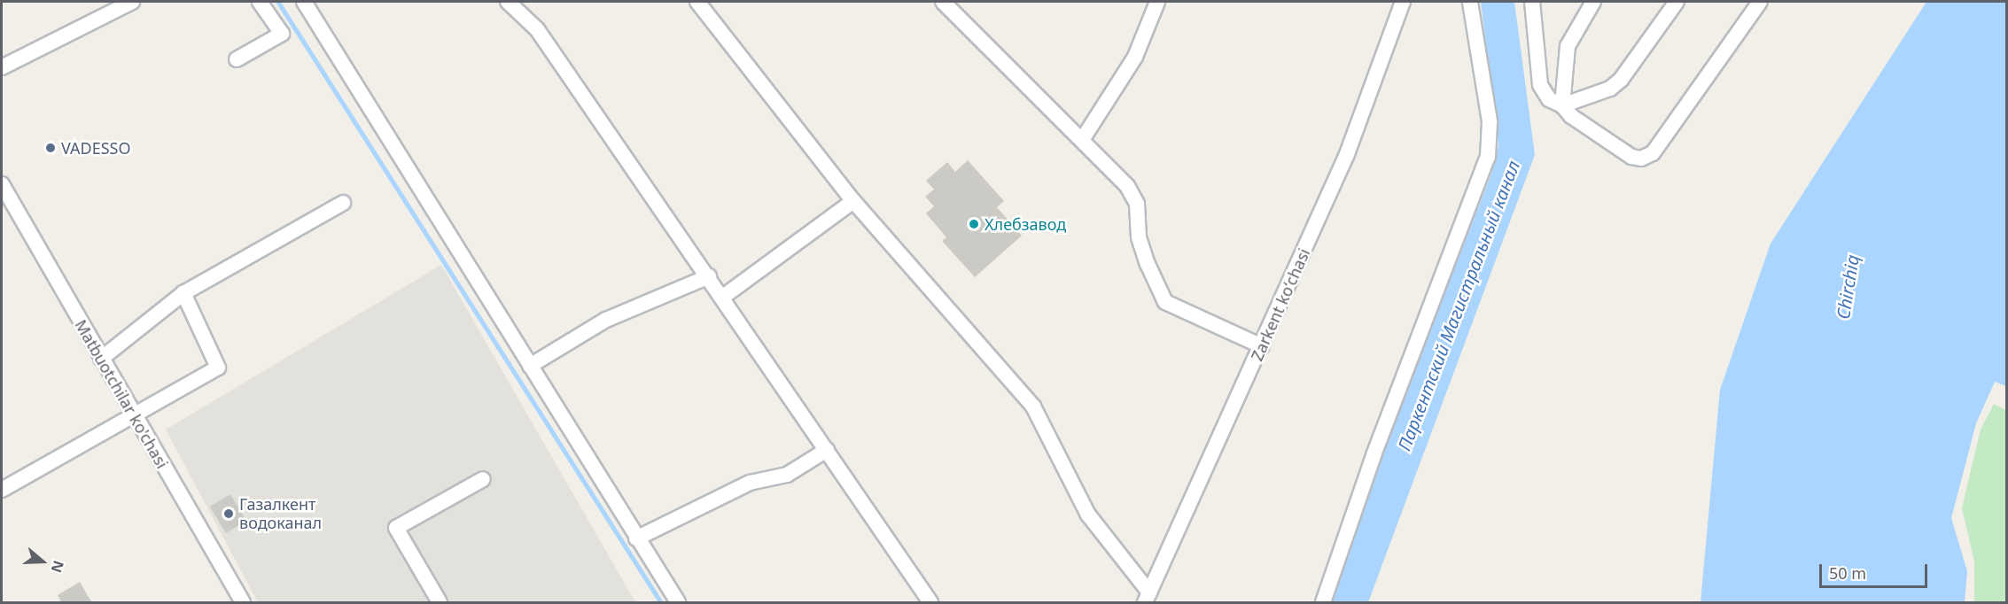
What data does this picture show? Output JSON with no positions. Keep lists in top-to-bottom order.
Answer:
{
  "streets": {
    "street": ["Zarkent koʻchasi", "Matbuotchilar ko'chasi"]
  },
  "water": ["Chirchiq", "Паркентский Магистральный канал"],
  "places": ["VADESSO", "Хлебзавод", "Газалкент водоканал"],
  "scale_bar": "50 m",
  "north": "right"
}
